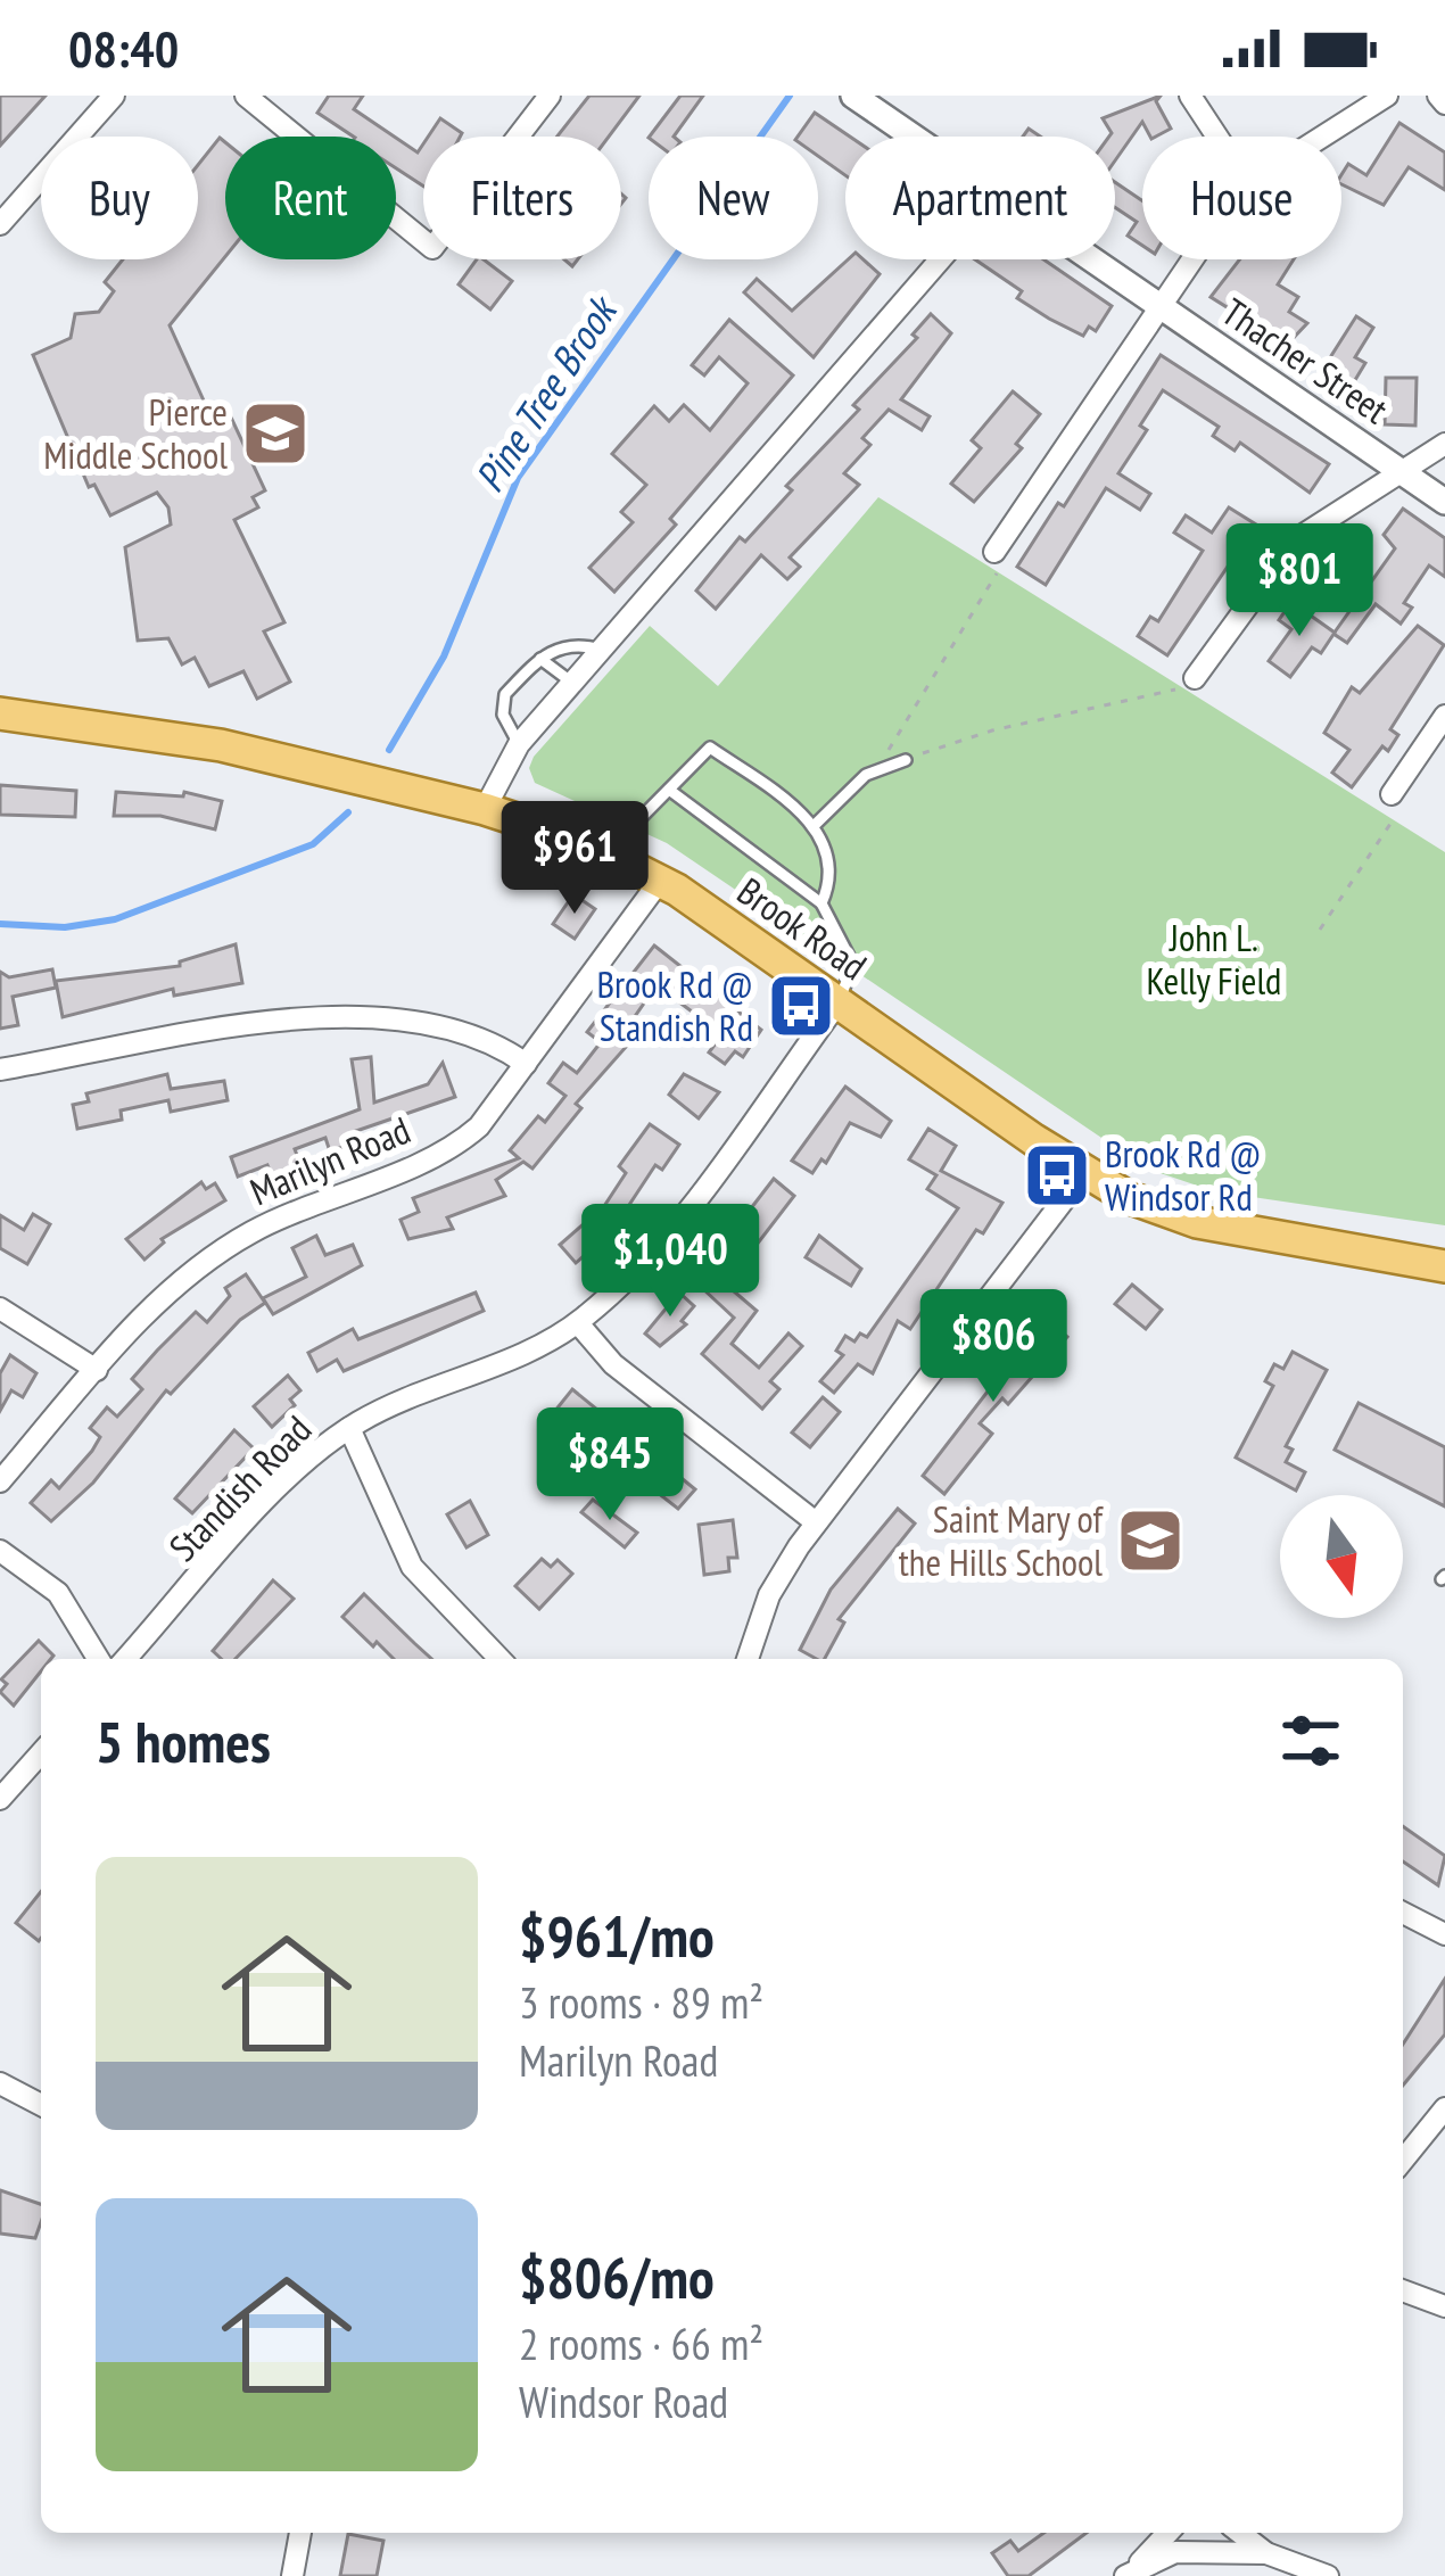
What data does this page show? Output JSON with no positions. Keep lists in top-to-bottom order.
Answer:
{
  "streets": {
    "main road": ["Brook Road"],
    "street": ["Thacher Street", "Marilyn Road", "Standish Road"]
  },
  "crossings": [
    ["Brook Road", "Marilyn Road"],
    ["Brook Road", "Standish Road"]
  ],
  "water": ["Pine Tree Brook"],
  "parks": ["John L. Kelly Field"],
  "places": {
    "school or university": ["Pierce Middle School", "Saint Mary of the Hills School"],
    "bus stop": ["Brook Rd @ Standish Rd", "Brook Rd @ Windsor Rd"]
  },
  "north": "bottom",
  "page": {
    "status": "08:40",
    "chip": [
      "Buy",
      "Rent",
      "Filters",
      "New",
      "Apartment",
      "House"
    ],
    "price": [
      "$801",
      "$961",
      "$1,040",
      "$806",
      "$845"
    ],
    "heading": "5 homes",
    "list": [
      {
        "name": "$961/mo",
        "note": "3 rooms · 89 m² · Marilyn Road"
      },
      {
        "name": "$806/mo",
        "note": "2 rooms · 66 m² · Windsor Road"
      }
    ]
  }
}
